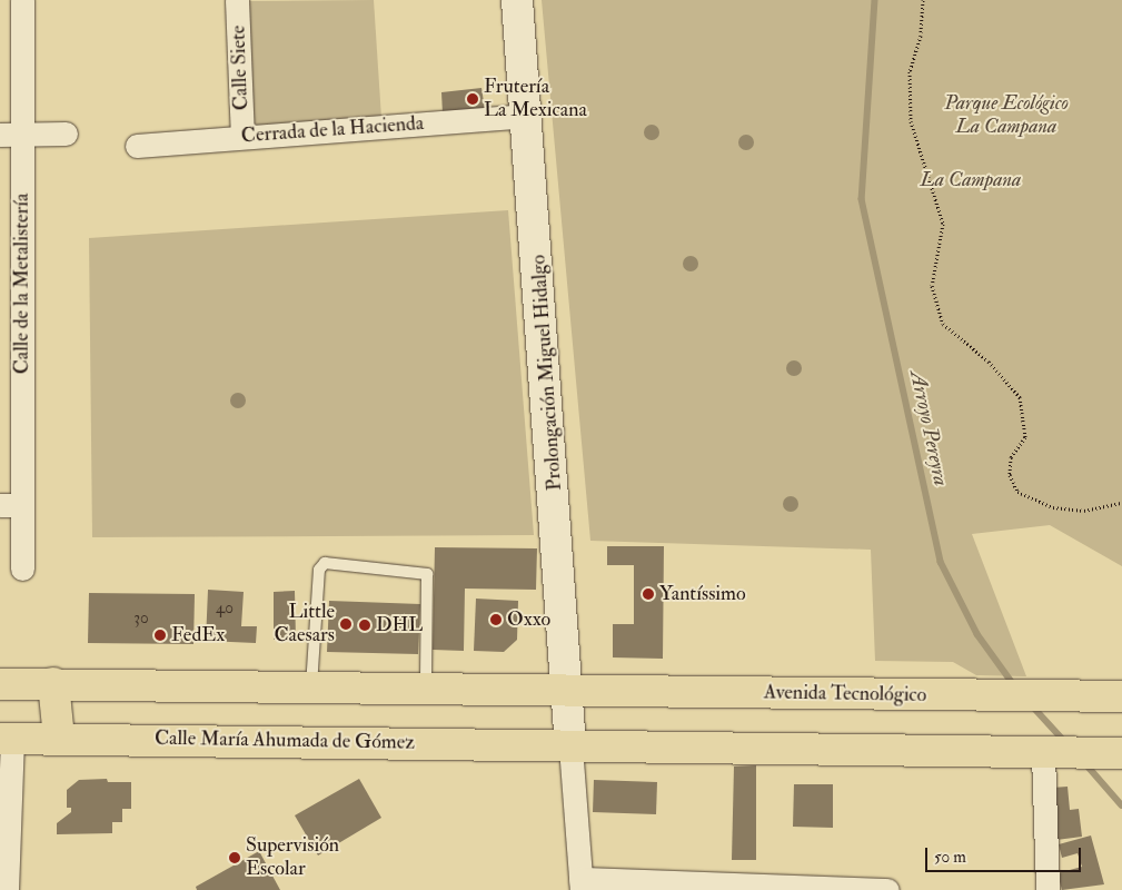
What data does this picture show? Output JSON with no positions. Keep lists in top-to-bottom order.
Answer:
{
  "streets": {
    "main road": ["Prolongación Miguel Hidalgo", "Avenida Tecnológico", "Calle María Ahumada de Gómez"],
    "street": ["Calle Siete", "Cerrada de la Hacienda", "Calle de la Metalistería"]
  },
  "crossings": [
    ["Calle Siete", "Cerrada de la Hacienda"],
    ["Cerrada de la Hacienda", "Prolongación Miguel Hidalgo"],
    ["Prolongación Miguel Hidalgo", "Avenida Tecnológico"],
    ["Prolongación Miguel Hidalgo", "Calle María Ahumada de Gómez"]
  ],
  "water": ["Arroyo Pereyra"],
  "parks": ["Parque Ecológico La Campana", "La Campana"],
  "places": [
    "Frutería La Mexicana",
    "Yantíssimo",
    "Oxxo",
    "Little Caesars",
    "DHL",
    "FedEx",
    "Supervisión Escolar"
  ],
  "house_numbers": ["40", "30"],
  "scale_bar": "50 m"
}
